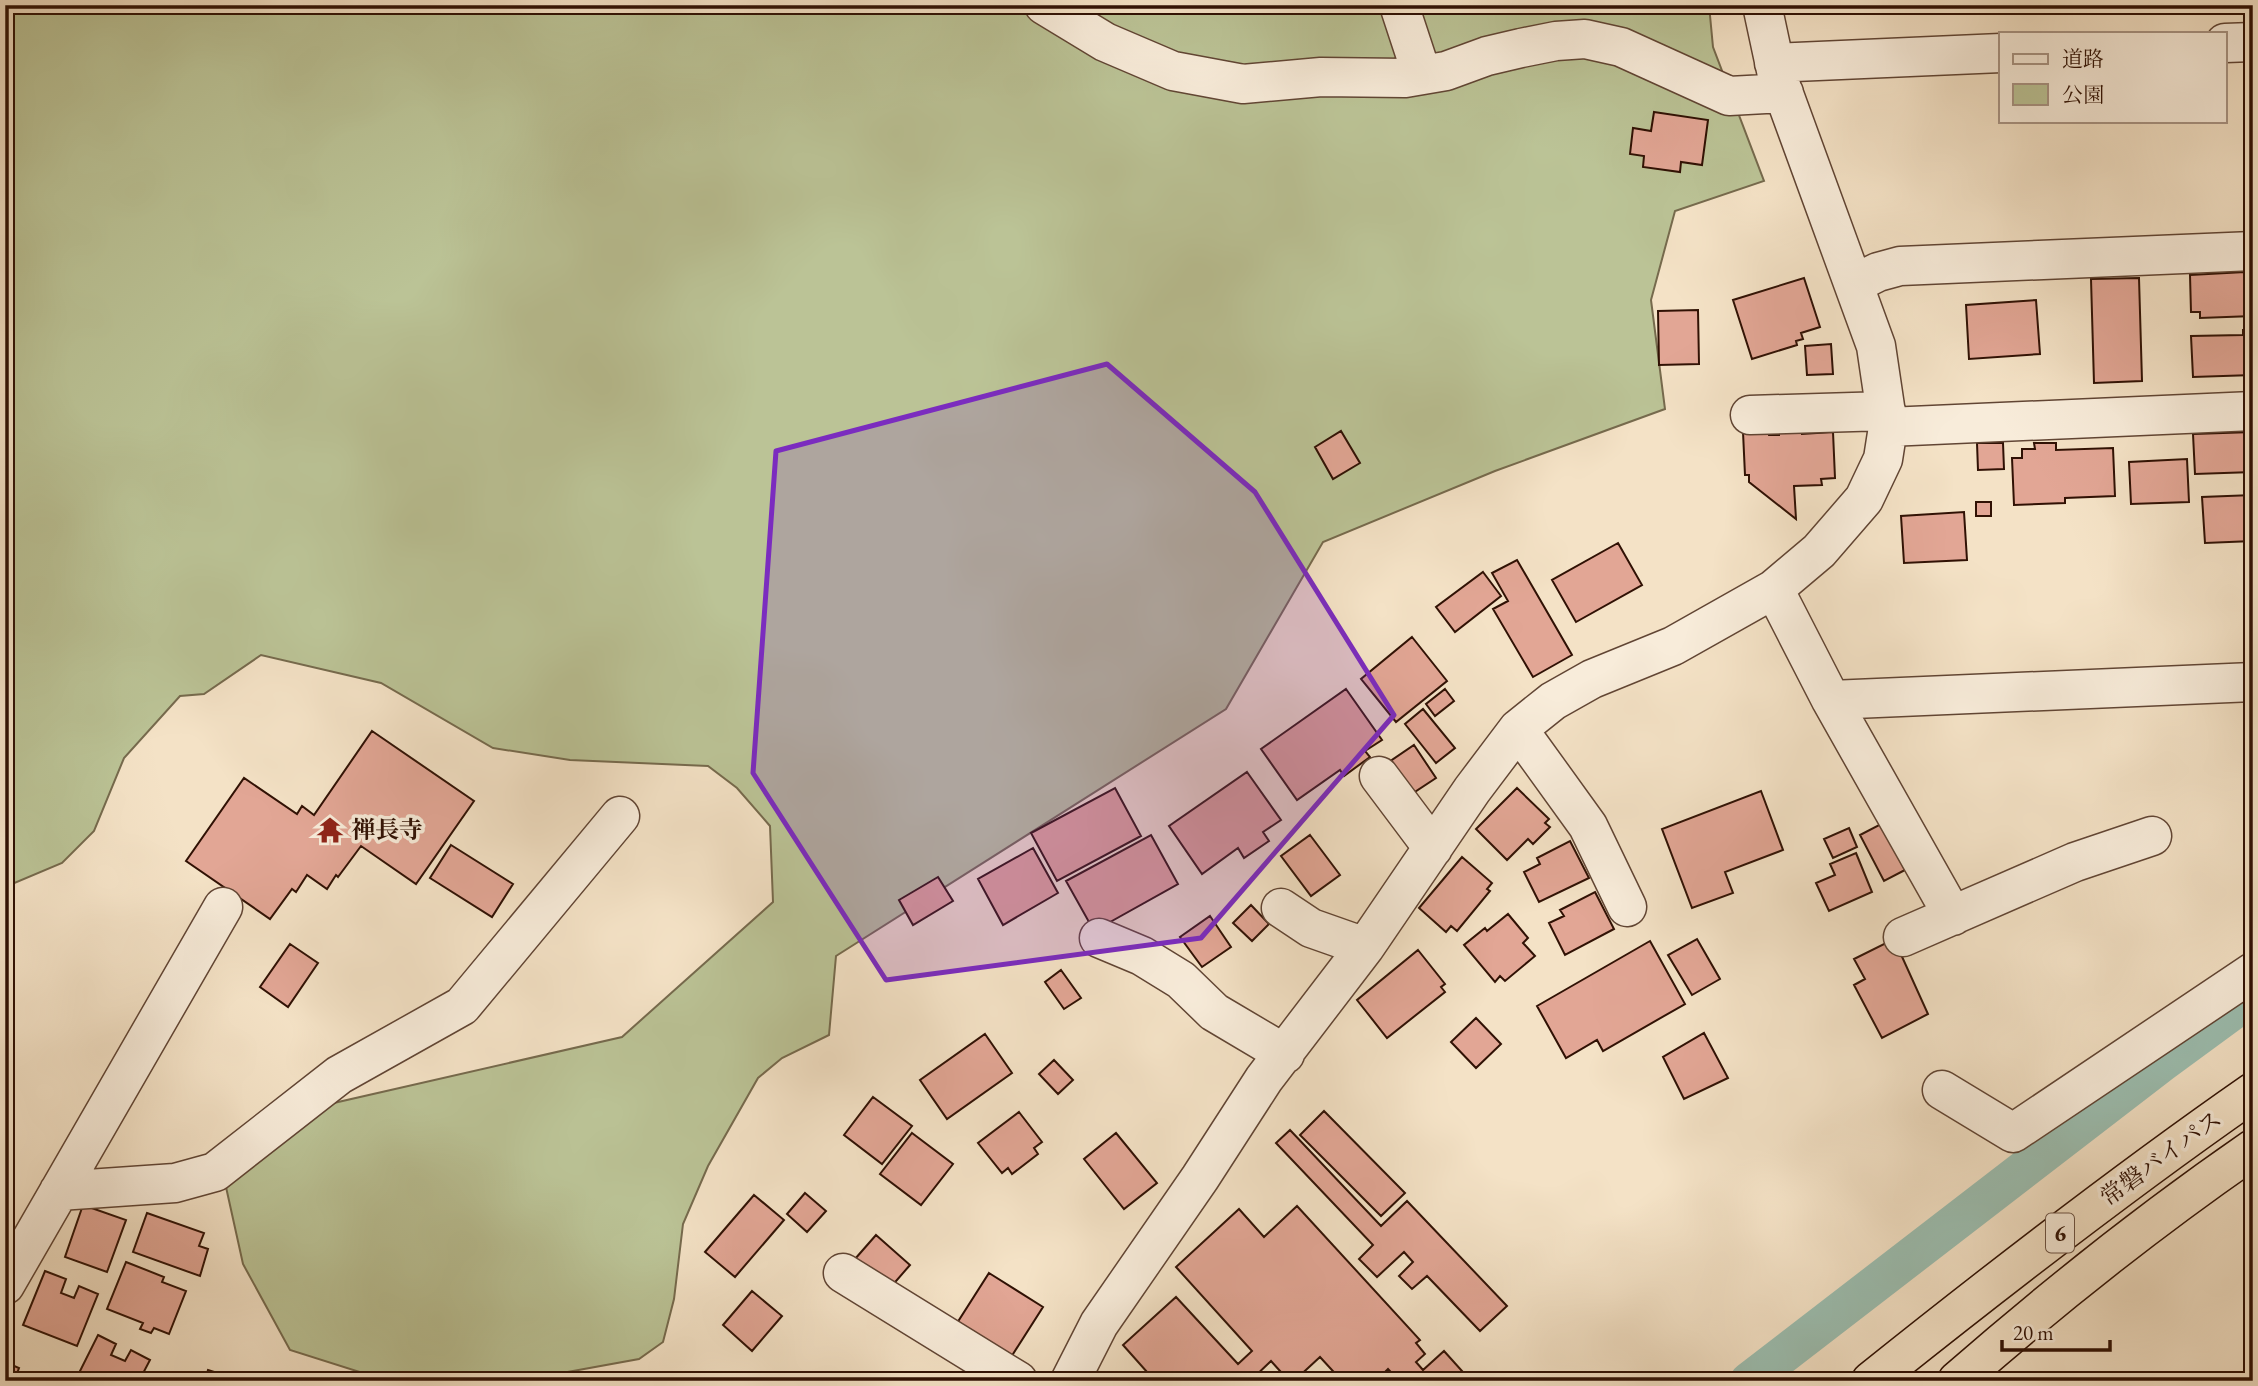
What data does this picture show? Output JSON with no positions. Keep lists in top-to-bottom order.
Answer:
{
  "streets": {
    "highway": ["常磐バイパス", "6"]
  },
  "places": {
    "temple": ["禅長寺"]
  },
  "legend": ["道路", "公園"],
  "scale_bar": "20 m"
}
